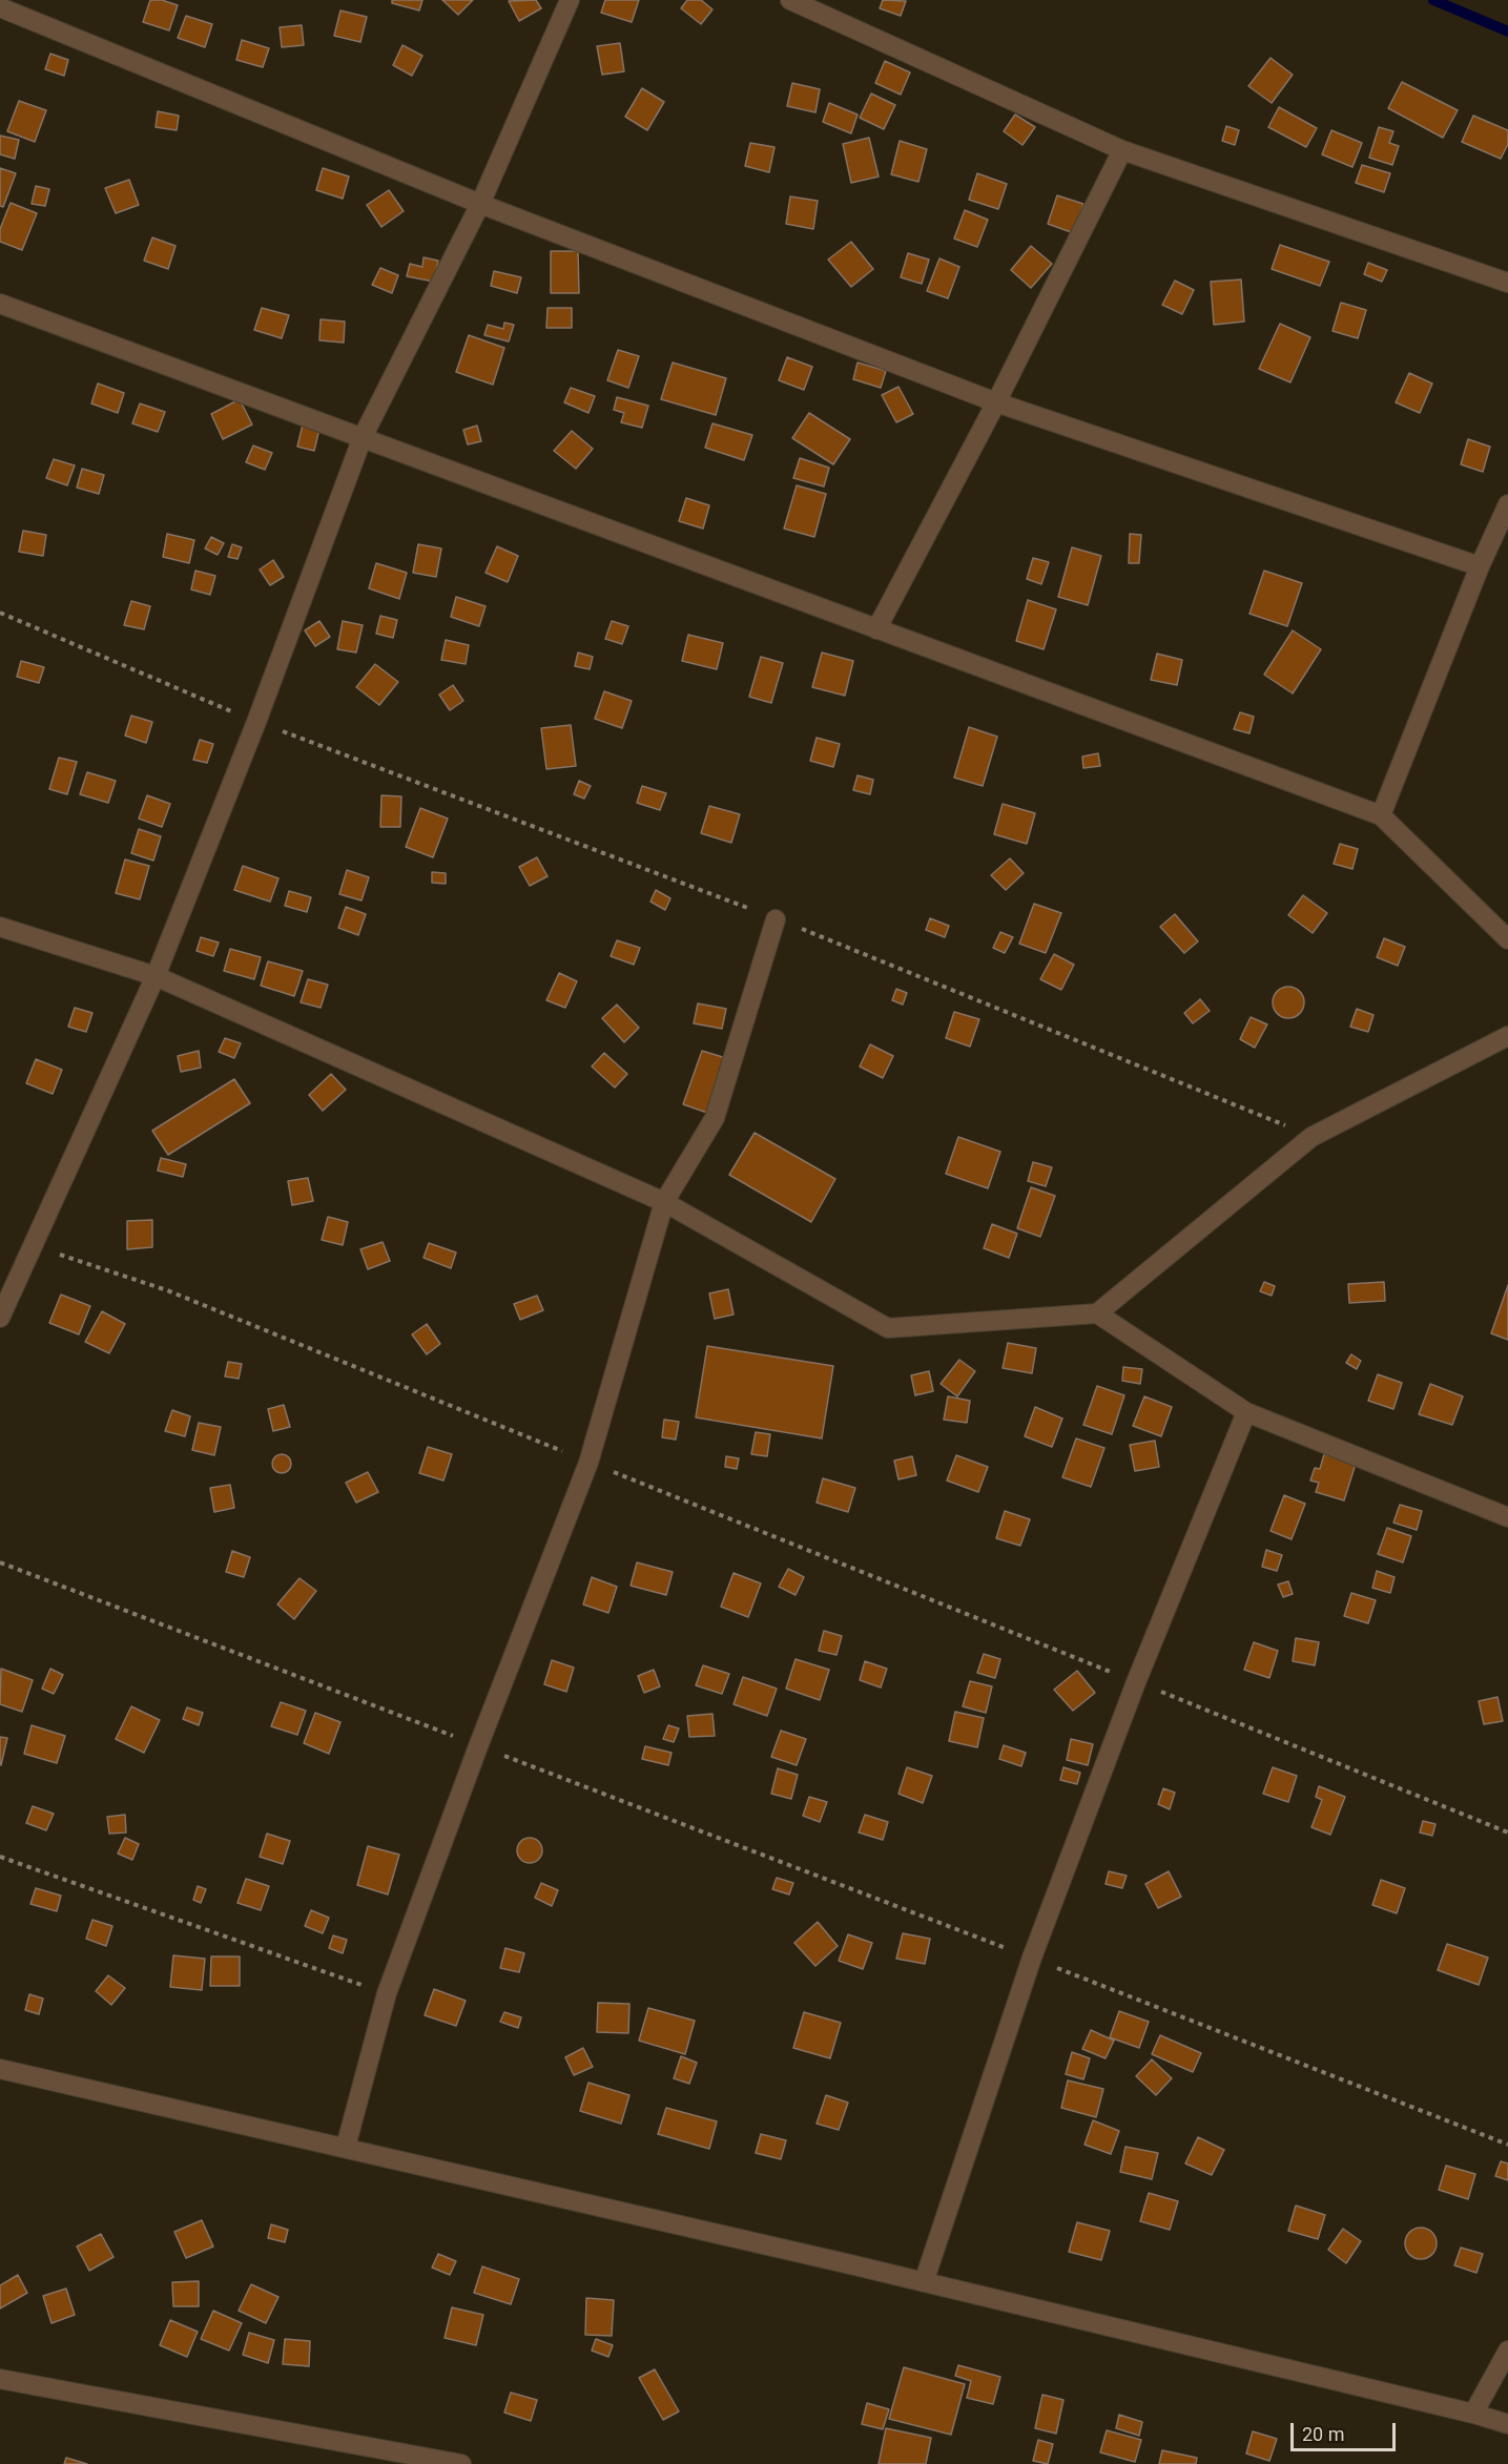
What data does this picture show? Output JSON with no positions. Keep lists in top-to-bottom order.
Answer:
{
  "scale_bar": "20 m"
}
